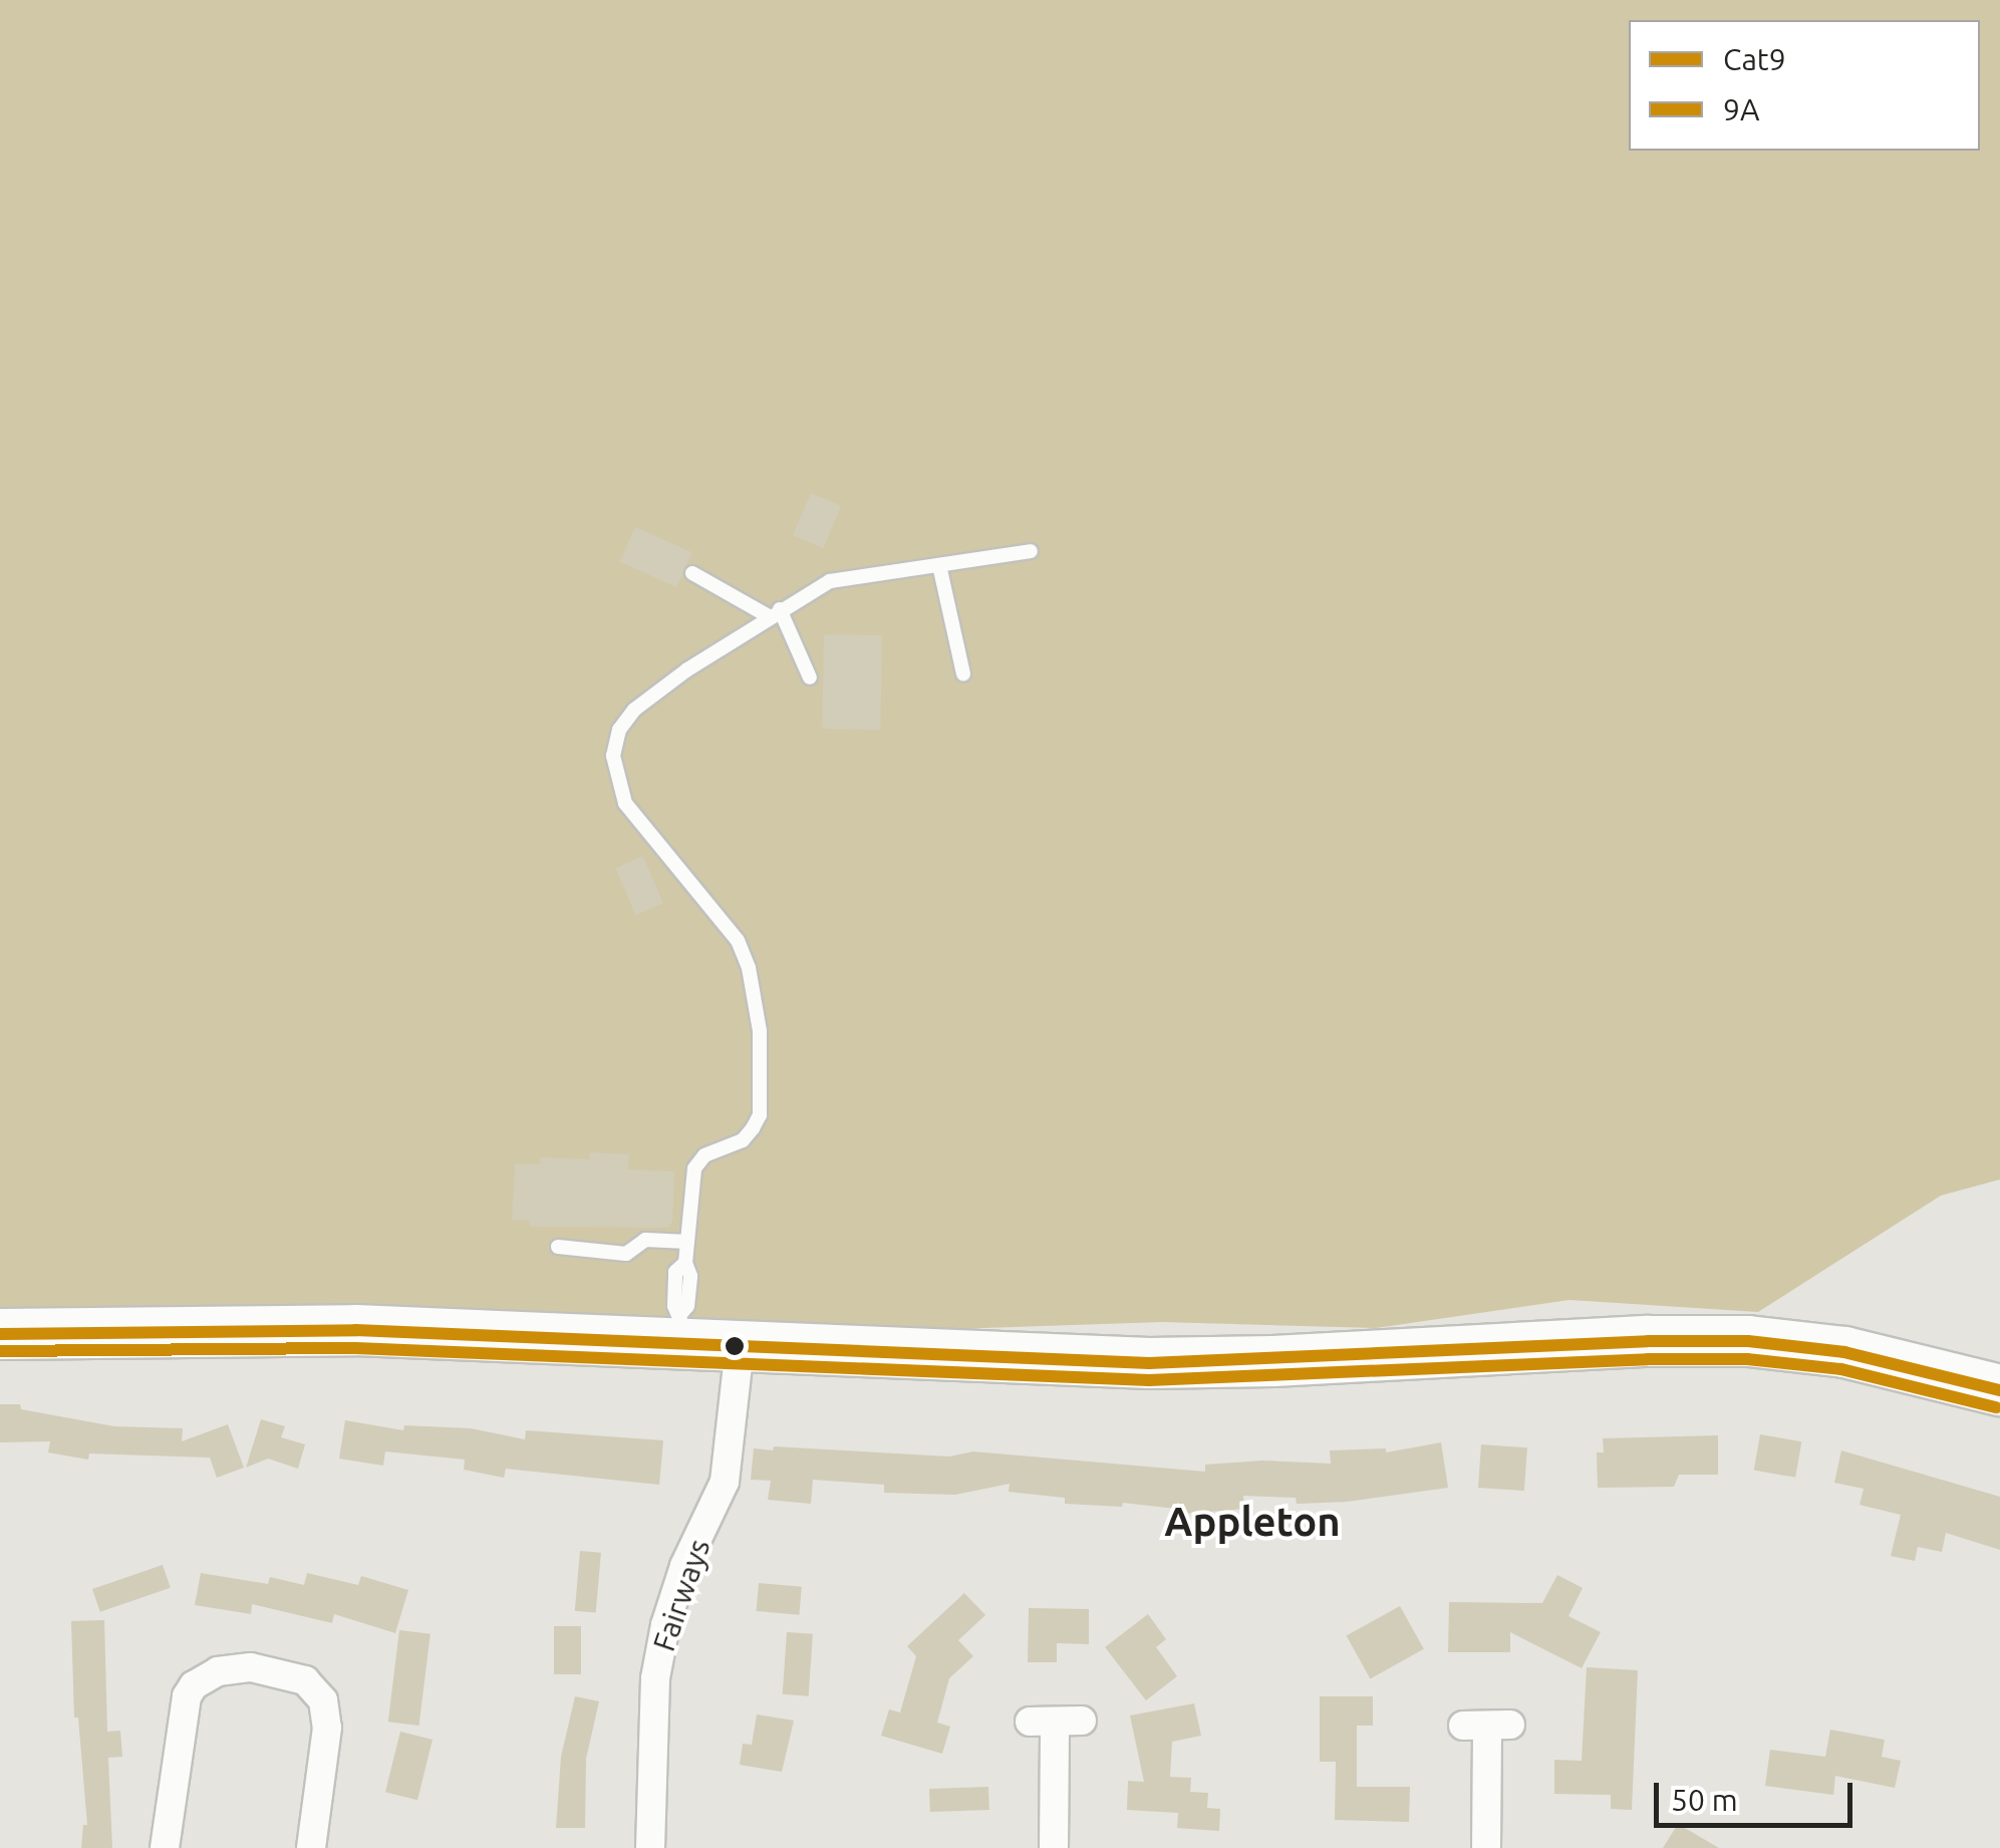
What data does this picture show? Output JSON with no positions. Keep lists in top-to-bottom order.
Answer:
{
  "streets": {
    "street": ["Fairways"]
  },
  "districts": ["Appleton"],
  "lines": ["transit line Cat9", "transit line 9A"],
  "legend": ["Cat9", "9A"],
  "scale_bar": "50 m"
}
